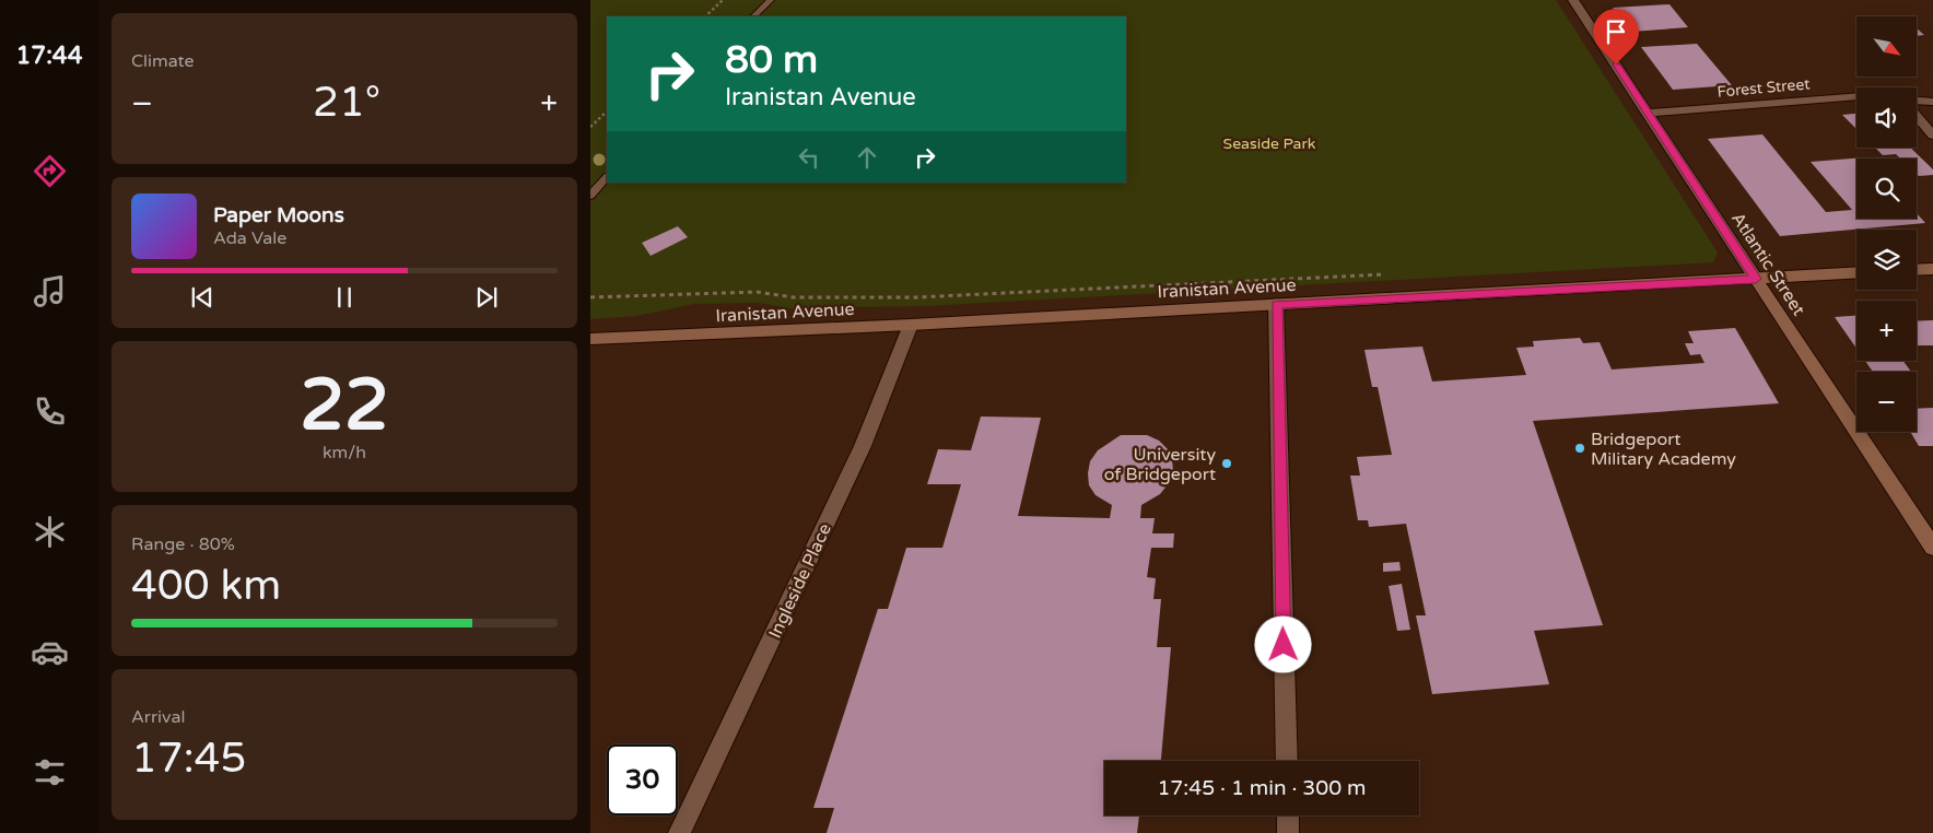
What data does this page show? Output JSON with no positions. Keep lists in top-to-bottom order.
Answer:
{
  "streets": {
    "street": [
      "Forest Street",
      "Atlantic Street",
      "Iranistan Avenue",
      "Ingleside Place"
    ]
  },
  "crossings": [
    ["Forest Street", "Atlantic Street"],
    ["Atlantic Street", "Iranistan Avenue"],
    ["Iranistan Avenue", "Ingleside Place"]
  ],
  "parks": ["Seaside Park"],
  "places": ["Bridgeport Military Academy", "University of Bridgeport"],
  "north": "bottom right",
  "page": {
    "tabs": "17:44",
    "tile": [
      "Climate",
      ["22", "km/h"],
      ["Range · 80%", "400 km"],
      ["Arrival", "17:45"]
    ],
    "map_buttons": ["+", "−"],
    "turn": ["80 m", "Iranistan Avenue"],
    "heat": ["−", "21°", "+"],
    "song": ["Paper Moons", "Ada Vale"],
    "limit": "30",
    "trip": "17:45 · 1 min · 300 m"
  }
}
